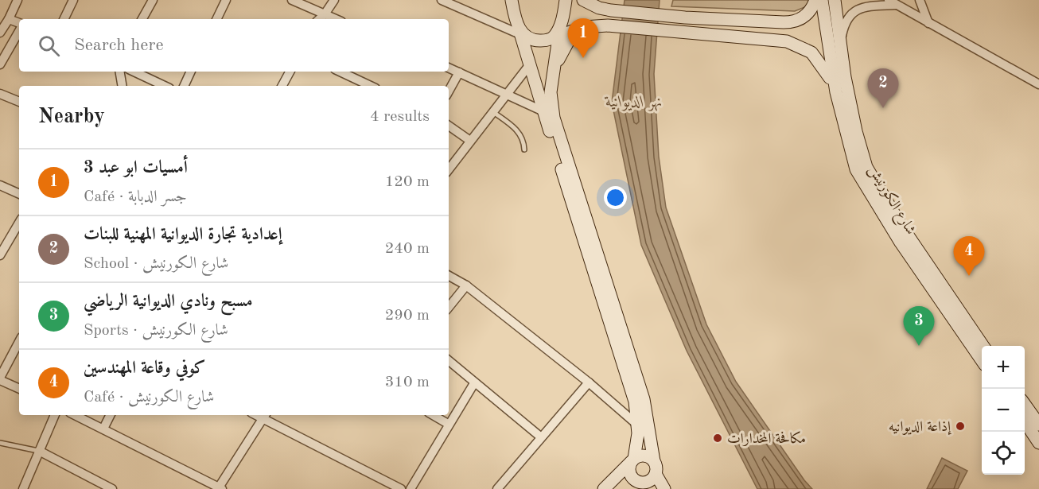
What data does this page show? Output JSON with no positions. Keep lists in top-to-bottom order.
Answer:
{
  "streets": {
    "main road": ["شارع الكورنيش"]
  },
  "water": ["نهر الديوانية"],
  "places": ["إذاعة الديوانيه", "مكافحة المخدارات"],
  "page": {
    "pins": [
      "1",
      "2",
      "4",
      "3"
    ],
    "search": "Search here",
    "heading": ["Nearby", "4 results"],
    "list": [
      {
        "mark": "1",
        "name": "أمسيات ابو عبد 3",
        "note": "Café · جسر الدبابة",
        "value": "120 m"
      },
      {
        "mark": "2",
        "name": "إعدادية تجارة الديوانية المهنية للبنات",
        "note": "School · شارع الكورنيش",
        "value": "240 m"
      },
      {
        "mark": "3",
        "name": "مسبح ونادي الديوانية الرياضي",
        "note": "Sports · شارع الكورنيش",
        "value": "290 m"
      },
      {
        "mark": "4",
        "name": "كوفي وقاعة المهندسين",
        "note": "Café · شارع الكورنيش",
        "value": "310 m"
      }
    ],
    "map_buttons": ["+", "−"]
  }
}
